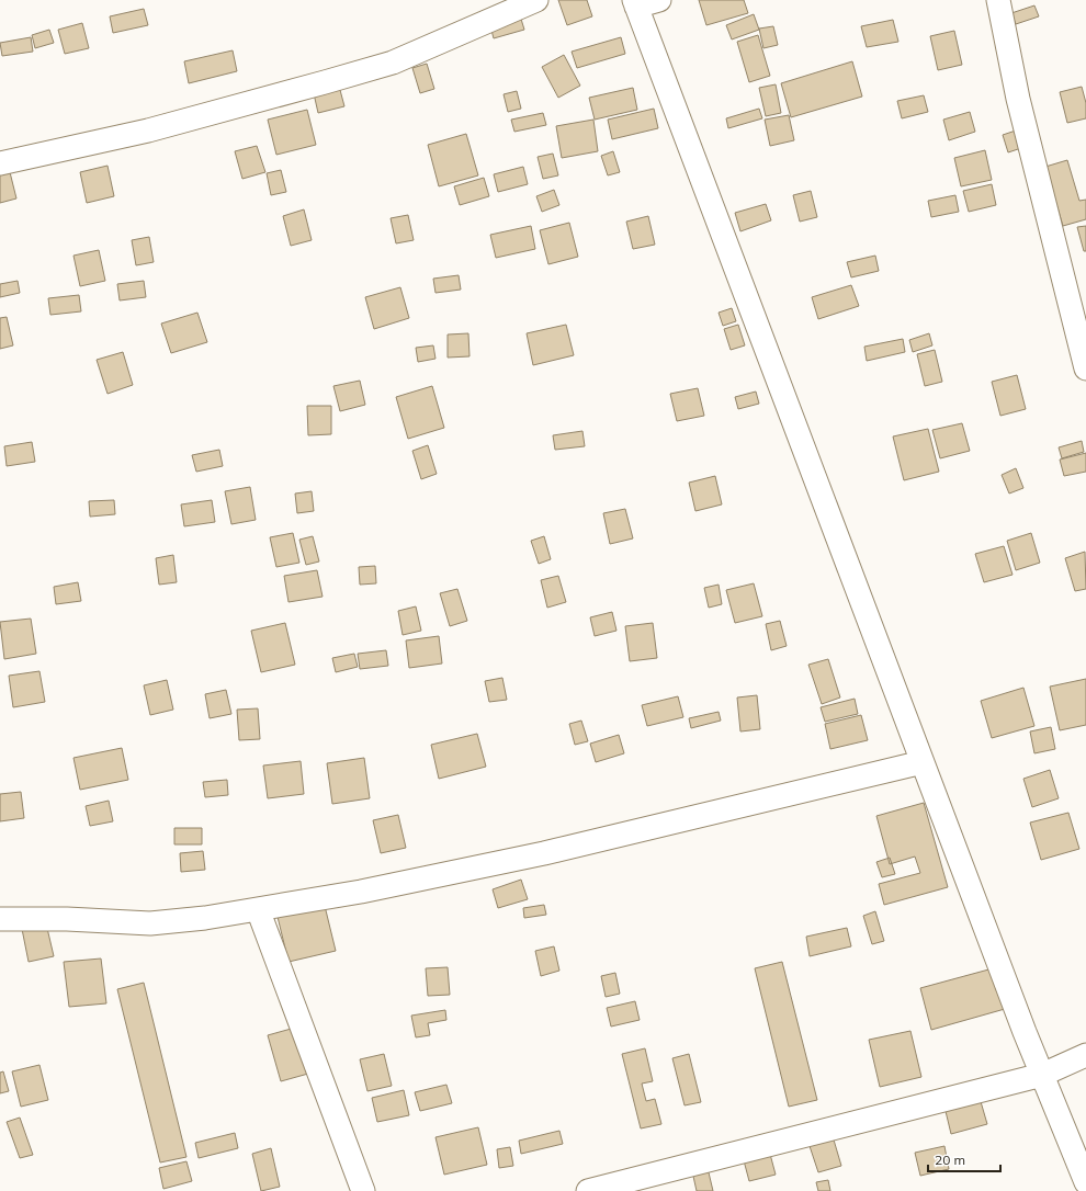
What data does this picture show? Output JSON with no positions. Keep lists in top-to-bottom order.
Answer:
{
  "scale_bar": "20 m"
}
